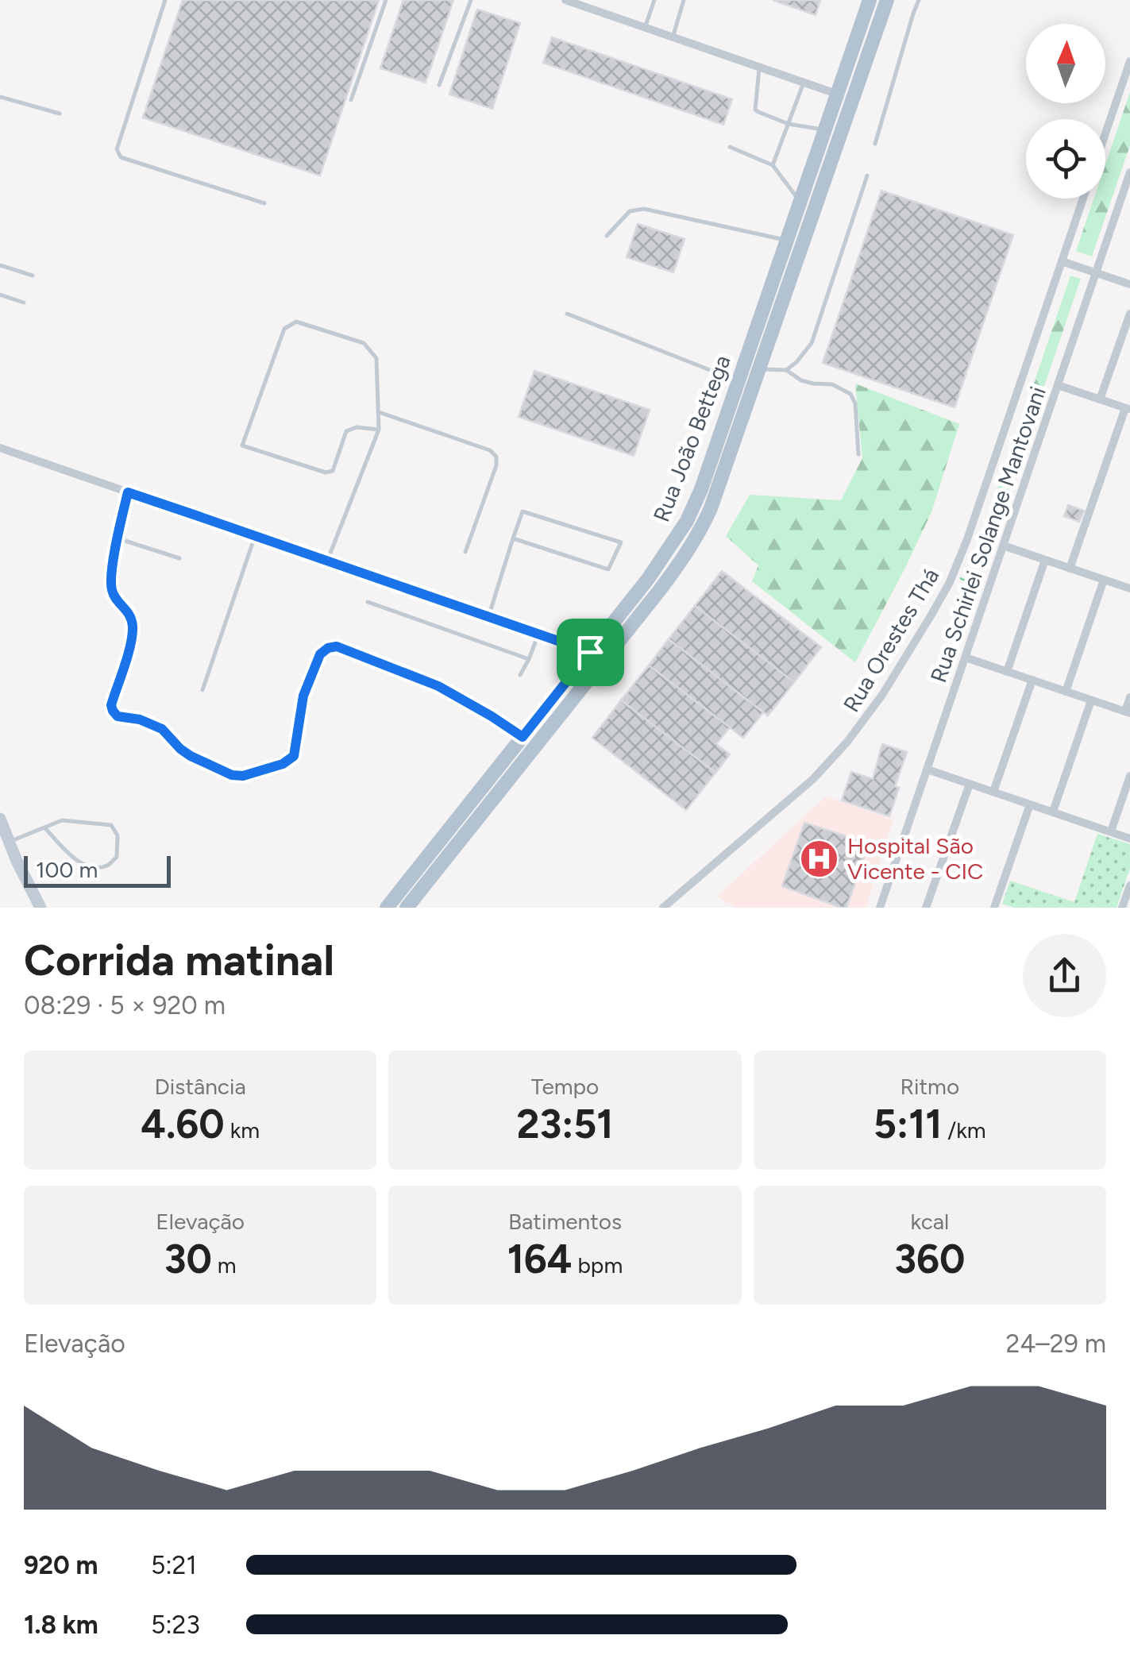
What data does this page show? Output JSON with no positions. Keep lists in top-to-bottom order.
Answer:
{
  "streets": {
    "main road": ["Rua João Bettega"],
    "street": ["Rua Schirlei Solange Mantovani", "Rua Orestes Thá"]
  },
  "places": {
    "hospital": ["Hospital São Vicente - CIC"]
  },
  "scale_bar": "100 m",
  "north": "top",
  "page": {
    "scale": "100 m",
    "heading": ["Corrida matinal", "08:29 · 5 × 920 m"],
    "stats": [
      ["Distância", "4.60 km"],
      ["Tempo", "23:51"],
      ["Ritmo", "5:11 /km"],
      ["Elevação", "30 m"],
      ["Batimentos", "164 bpm"],
      ["kcal", "360"]
    ],
    "chart": ["Elevação", "24–29 m"],
    "list": [
      {
        "name": "920 m",
        "note": "5:21"
      },
      {
        "name": "1.8 km",
        "note": "5:23"
      }
    ]
  }
}
